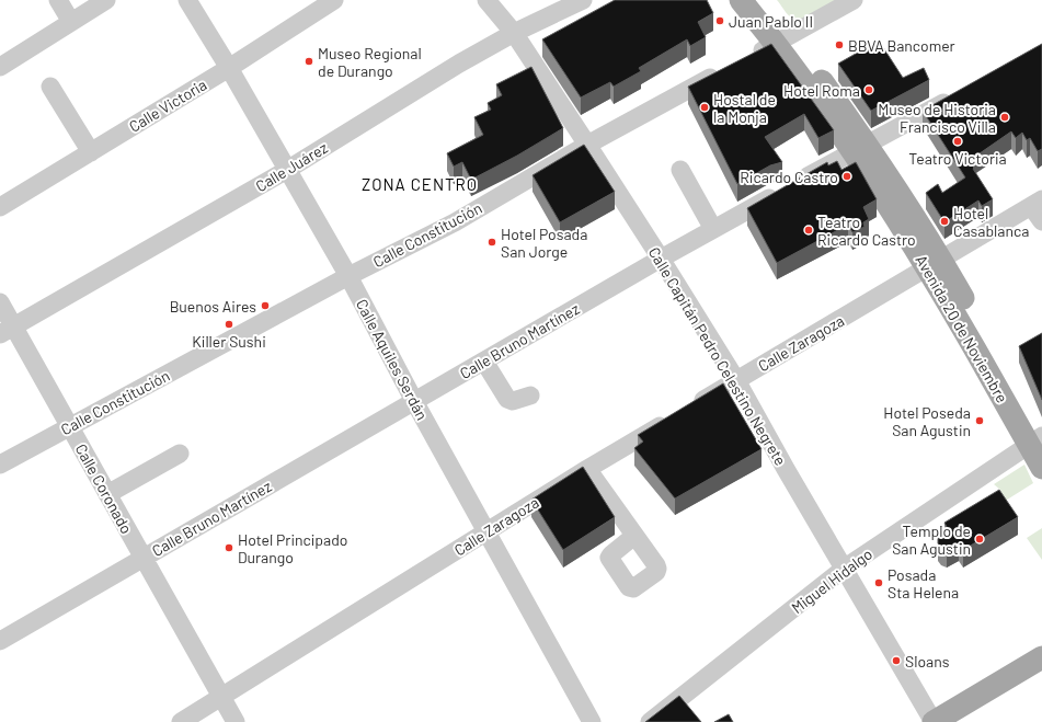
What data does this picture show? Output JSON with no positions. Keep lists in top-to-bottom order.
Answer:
{
  "streets": {
    "main road": ["Avenida 20 de Noviembre"],
    "street": [
      "Calle Victoria",
      "Calle Juárez",
      "Calle Constitución",
      "Calle Bruno Martínez",
      "Calle Zaragoza",
      "Calle Capitán Pedro Celestino Negrete",
      "Calle Aquiles Serdán",
      "Calle Coronado",
      "Miguel Hidalgo"
    ]
  },
  "crossings": [
    ["Calle Victoria", "Calle Aquiles Serdán"],
    ["Calle Juárez", "Calle Capitán Pedro Celestino Negrete"],
    ["Calle Juárez", "Calle Aquiles Serdán"],
    ["Calle Juárez", "Calle Coronado"],
    ["Calle Constitución", "Calle Capitán Pedro Celestino Negrete"],
    ["Calle Constitución", "Calle Aquiles Serdán"],
    ["Calle Constitución", "Calle Coronado"],
    ["Avenida 20 de Noviembre", "Calle Bruno Martínez"],
    ["Avenida 20 de Noviembre", "Calle Zaragoza"],
    ["Avenida 20 de Noviembre", "Miguel Hidalgo"],
    ["Calle Bruno Martínez", "Calle Capitán Pedro Celestino Negrete"],
    ["Calle Bruno Martínez", "Calle Aquiles Serdán"],
    ["Calle Bruno Martínez", "Calle Coronado"],
    ["Calle Zaragoza", "Calle Capitán Pedro Celestino Negrete"],
    ["Calle Zaragoza", "Calle Aquiles Serdán"],
    ["Calle Zaragoza", "Calle Coronado"],
    ["Calle Capitán Pedro Celestino Negrete", "Miguel Hidalgo"]
  ],
  "districts": ["ZONA CENTRO"],
  "places": [
    "Juan Pablo II",
    "BBVA Bancomer",
    "Museo Regional de Durango",
    "Hotel Roma",
    "Hostal de la Monja",
    "Museo de Historia Francisco Villa",
    "Teatro Victoria",
    "Ricardo Castro",
    "Hotel Casablanca",
    "Teatro Ricardo Castro",
    "Hotel Posada San Jorge",
    "Buenos Aires",
    "Killer Sushi",
    "Hotel Poseda San Agustin",
    "Templo de San Agustin",
    "Hotel Principado Durango",
    "Posada Sta Helena",
    "Sloans"
  ]
}
